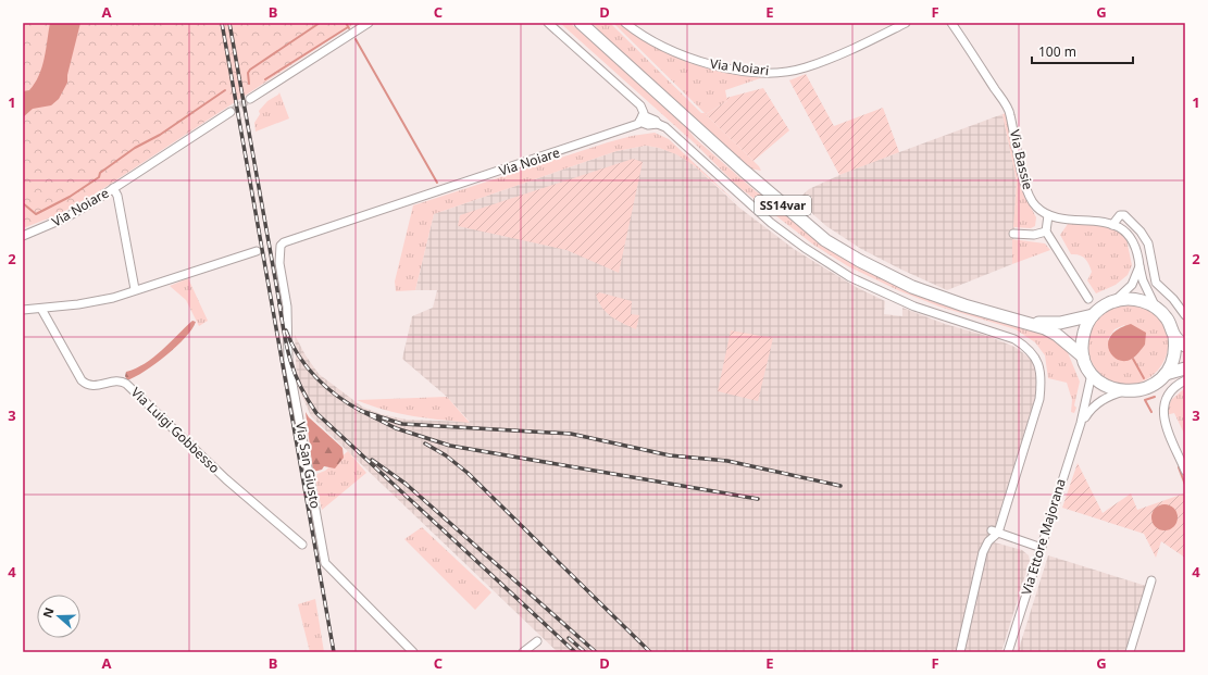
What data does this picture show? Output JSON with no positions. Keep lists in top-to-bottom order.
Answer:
{
  "streets": {
    "highway": ["SS14var"],
    "street": [
      "Via Noiari",
      "Via Bassie",
      "Via Noiare",
      "Via Luigi Gobbesso",
      "Via San Giusto",
      "Via Ettore Majorana"
    ]
  },
  "crossings": [
    ["Via Noiare", "Via San Giusto"],
    ["SS14var", "Via Ettore Majorana"]
  ],
  "scale_bar": "100 m",
  "north": "left",
  "grid": {
    "columns": [
      "A",
      "B",
      "C",
      "D",
      "E",
      "F",
      "G"
    ],
    "rows": [
      "1",
      "2",
      "3",
      "4"
    ]
  }
}
